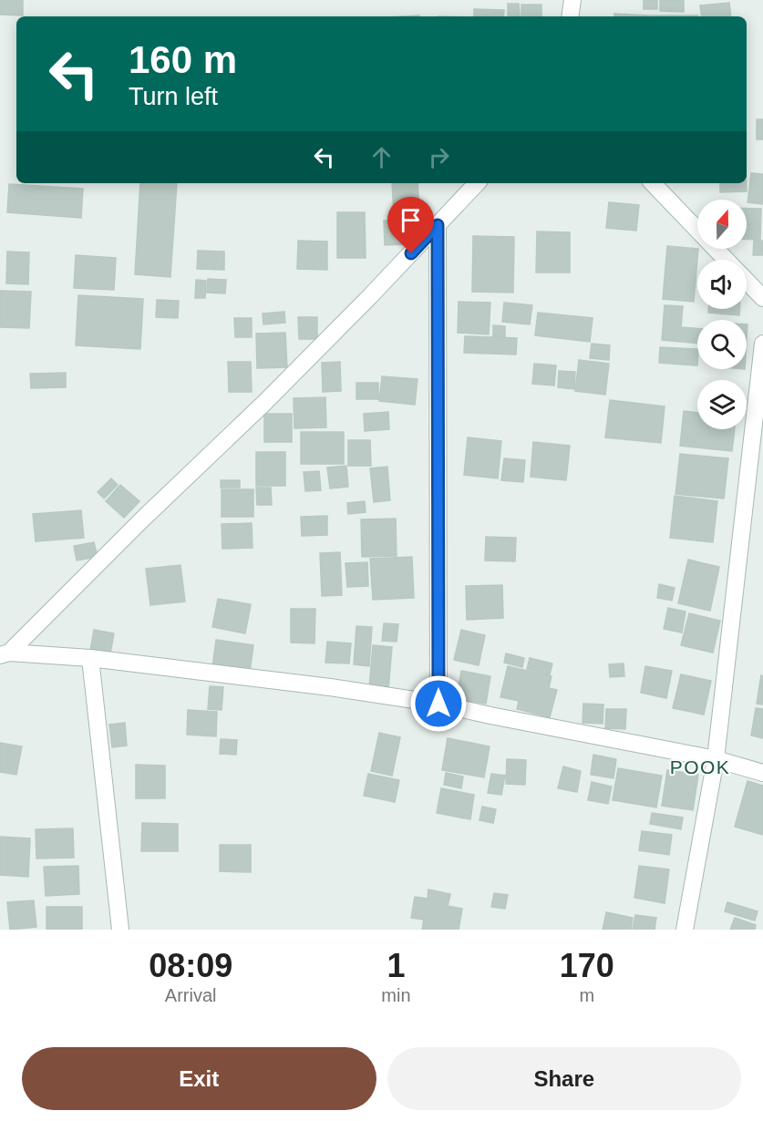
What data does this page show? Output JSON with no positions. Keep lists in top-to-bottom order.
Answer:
{
  "districts": ["POOK"],
  "north": "top",
  "page": {
    "turn": ["160 m", "Turn left"],
    "eta": [
      "08:09",
      "Arrival",
      "1",
      "min",
      "170",
      "m"
    ],
    "buttons": ["Exit", "Share"]
  }
}
